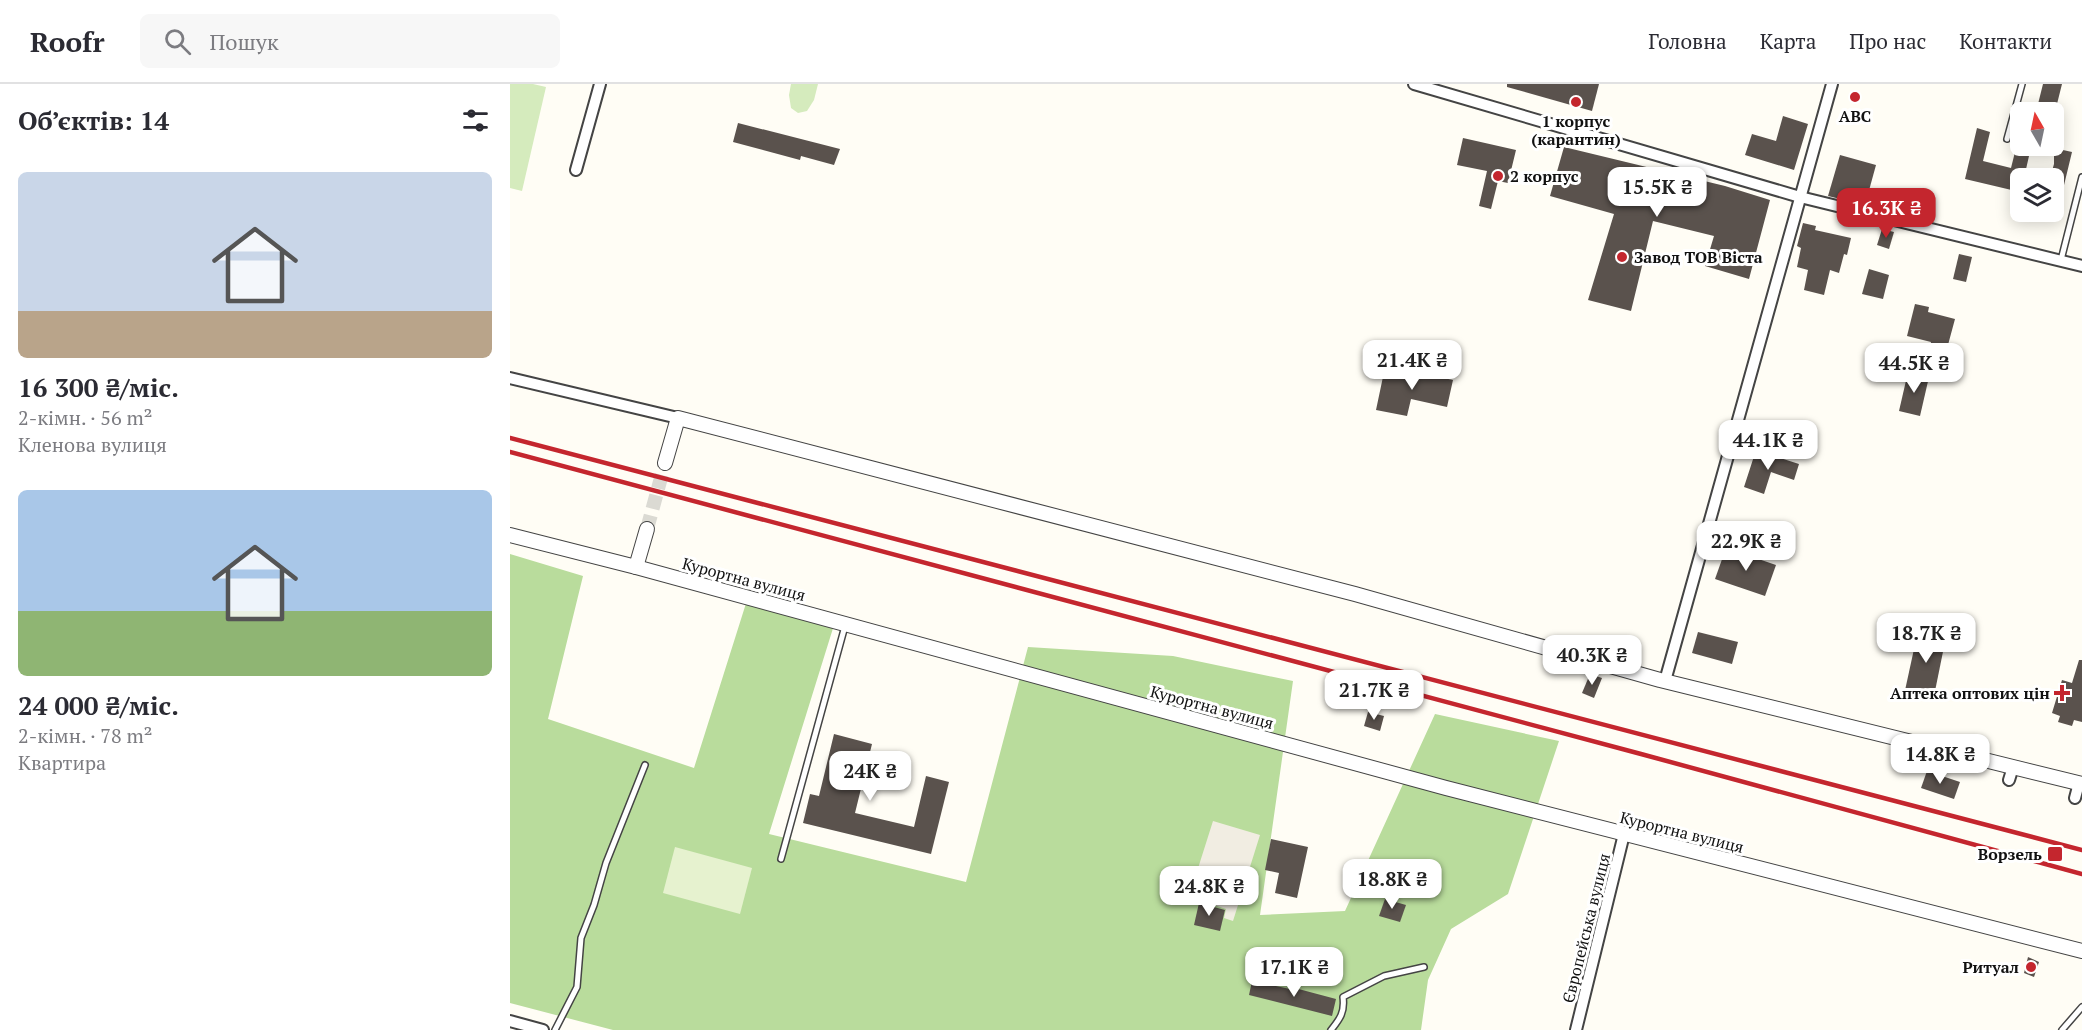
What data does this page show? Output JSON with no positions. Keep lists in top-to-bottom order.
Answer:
{
  "streets": {
    "street": ["Курортна вулиця", "Європейська вулиця"]
  },
  "crossings": [
    ["Курортна вулиця", "Європейська вулиця"]
  ],
  "places": {
    "other": [
      "ABC",
      "1 корпус (карантин)",
      "2 корпус",
      "Завод ТОВ Віста",
      "Ритуал"
    ],
    "health": ["Аптека оптових цін"],
    "transit": ["Ворзель"]
  },
  "north": "top",
  "page": {
    "header": "Roofr",
    "search": "Пошук",
    "nav": [
      "Головна",
      "Карта",
      "Про нас",
      "Контакти"
    ],
    "heading": "Об’єктів: 14",
    "list": [
      {
        "name": "16 300 ₴/міс.",
        "note": "2-кімн. · 56 m² · Кленова вулиця"
      },
      {
        "name": "24 000 ₴/міс.",
        "note": "2-кімн. · 78 m² · Квартира"
      }
    ],
    "price": [
      "15.5K ₴",
      "16.3K ₴",
      "21.4K ₴",
      "44.5K ₴",
      "44.1K ₴",
      "22.9K ₴",
      "18.7K ₴",
      "40.3K ₴",
      "21.7K ₴",
      "14.8K ₴",
      "24K ₴",
      "18.8K ₴",
      "24.8K ₴",
      "17.1K ₴"
    ]
  }
}
